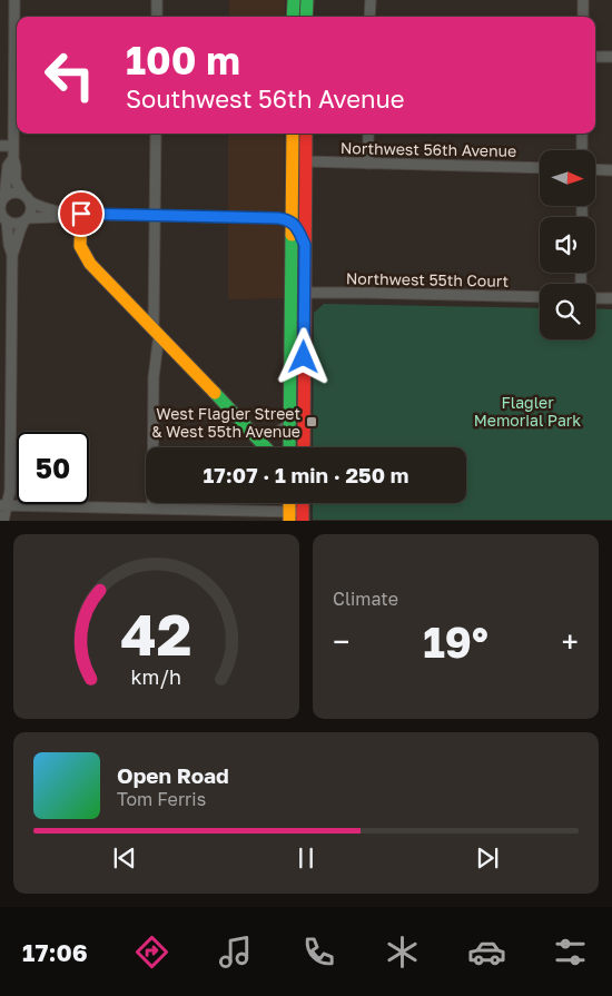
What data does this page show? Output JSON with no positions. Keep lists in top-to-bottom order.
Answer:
{
  "streets": {
    "street": ["Northwest 56th Avenue", "Northwest 55th Court"]
  },
  "parks": ["Flagler Memorial Park"],
  "places": {
    "transit": ["West Flagler Street & West 55th Avenue"]
  },
  "north": "right",
  "page": {
    "turn": ["100 m", "Southwest 56th Avenue"],
    "limit": "50",
    "trip": "17:07 · 1 min · 250 m",
    "tile": "Climate",
    "heat": ["−", "19°", "+"],
    "song": ["Open Road", "Tom Ferris"],
    "tabs": "17:06",
    "gauge": ["42", "km/h"]
  }
}
